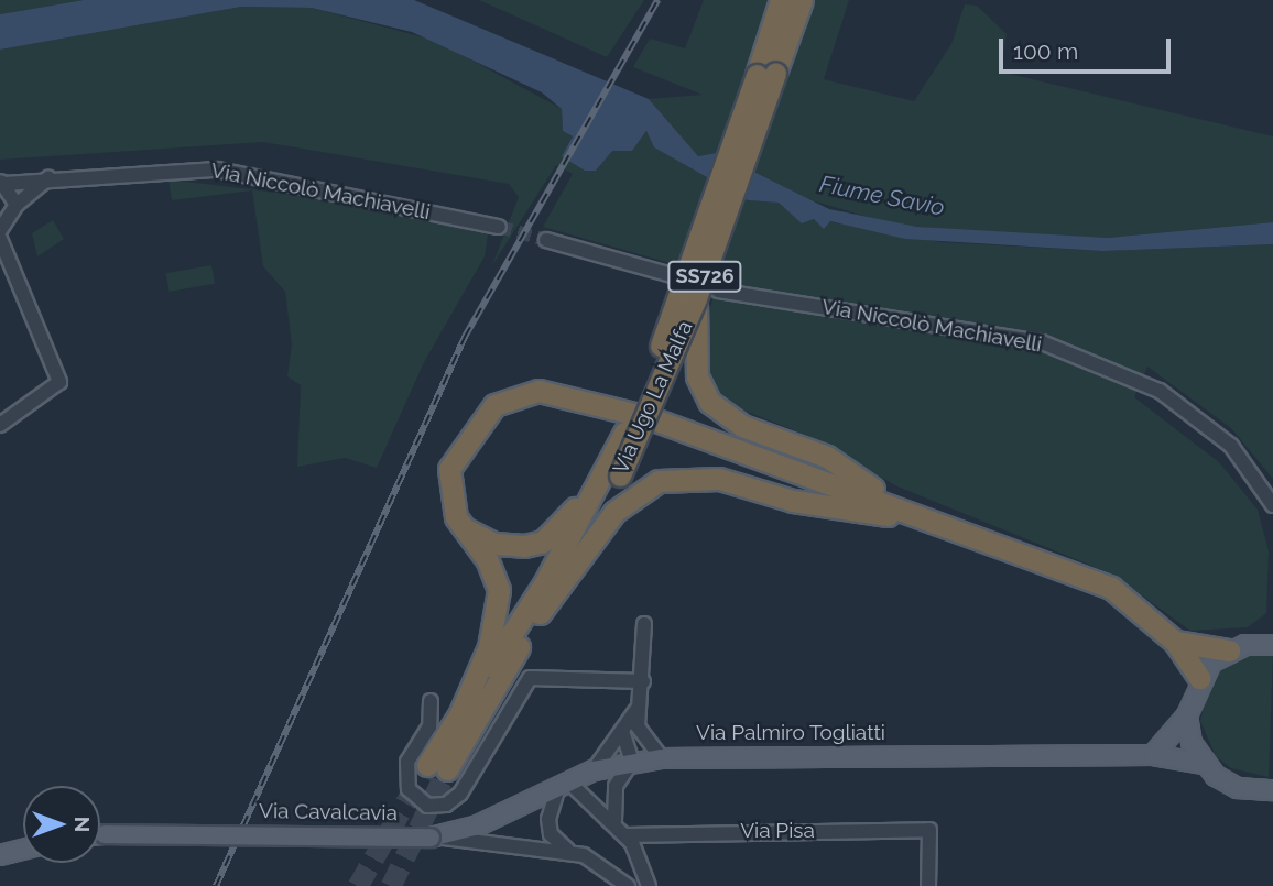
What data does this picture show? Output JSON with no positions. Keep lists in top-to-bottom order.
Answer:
{
  "streets": {
    "highway": ["SS726", "Via Ugo La Malfa"],
    "main road": ["Via Palmiro Togliatti", "Via Cavalcavia"],
    "street": ["Via Niccolò Machiavelli", "Via Pisa"]
  },
  "crossings": [
    ["Via Palmiro Togliatti", "Via Cavalcavia"]
  ],
  "water": ["Fiume Savio"],
  "scale_bar": "100 m",
  "north": "right"
}
